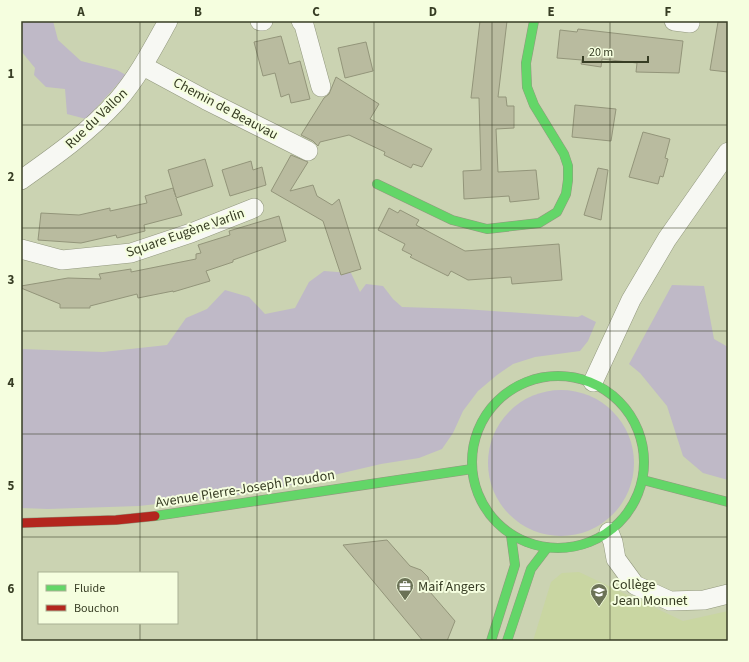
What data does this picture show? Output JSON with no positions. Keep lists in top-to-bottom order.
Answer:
{
  "streets": {
    "street": [
      "Chemin de Beauvau",
      "Rue du Vallon",
      "Square Eugène Varlin",
      "Avenue Pierre-Joseph Proudon"
    ]
  },
  "crossings": [
    ["Chemin de Beauvau", "Rue du Vallon"]
  ],
  "places": {
    "office": ["Maif Angers"],
    "school or university": ["Collège Jean Monnet"]
  },
  "legend": ["Fluide", "Bouchon"],
  "scale_bar": "20 m",
  "grid": {
    "columns": [
      "A",
      "B",
      "C",
      "D",
      "E",
      "F"
    ],
    "rows": [
      "1",
      "2",
      "3",
      "4",
      "5",
      "6"
    ]
  }
}
